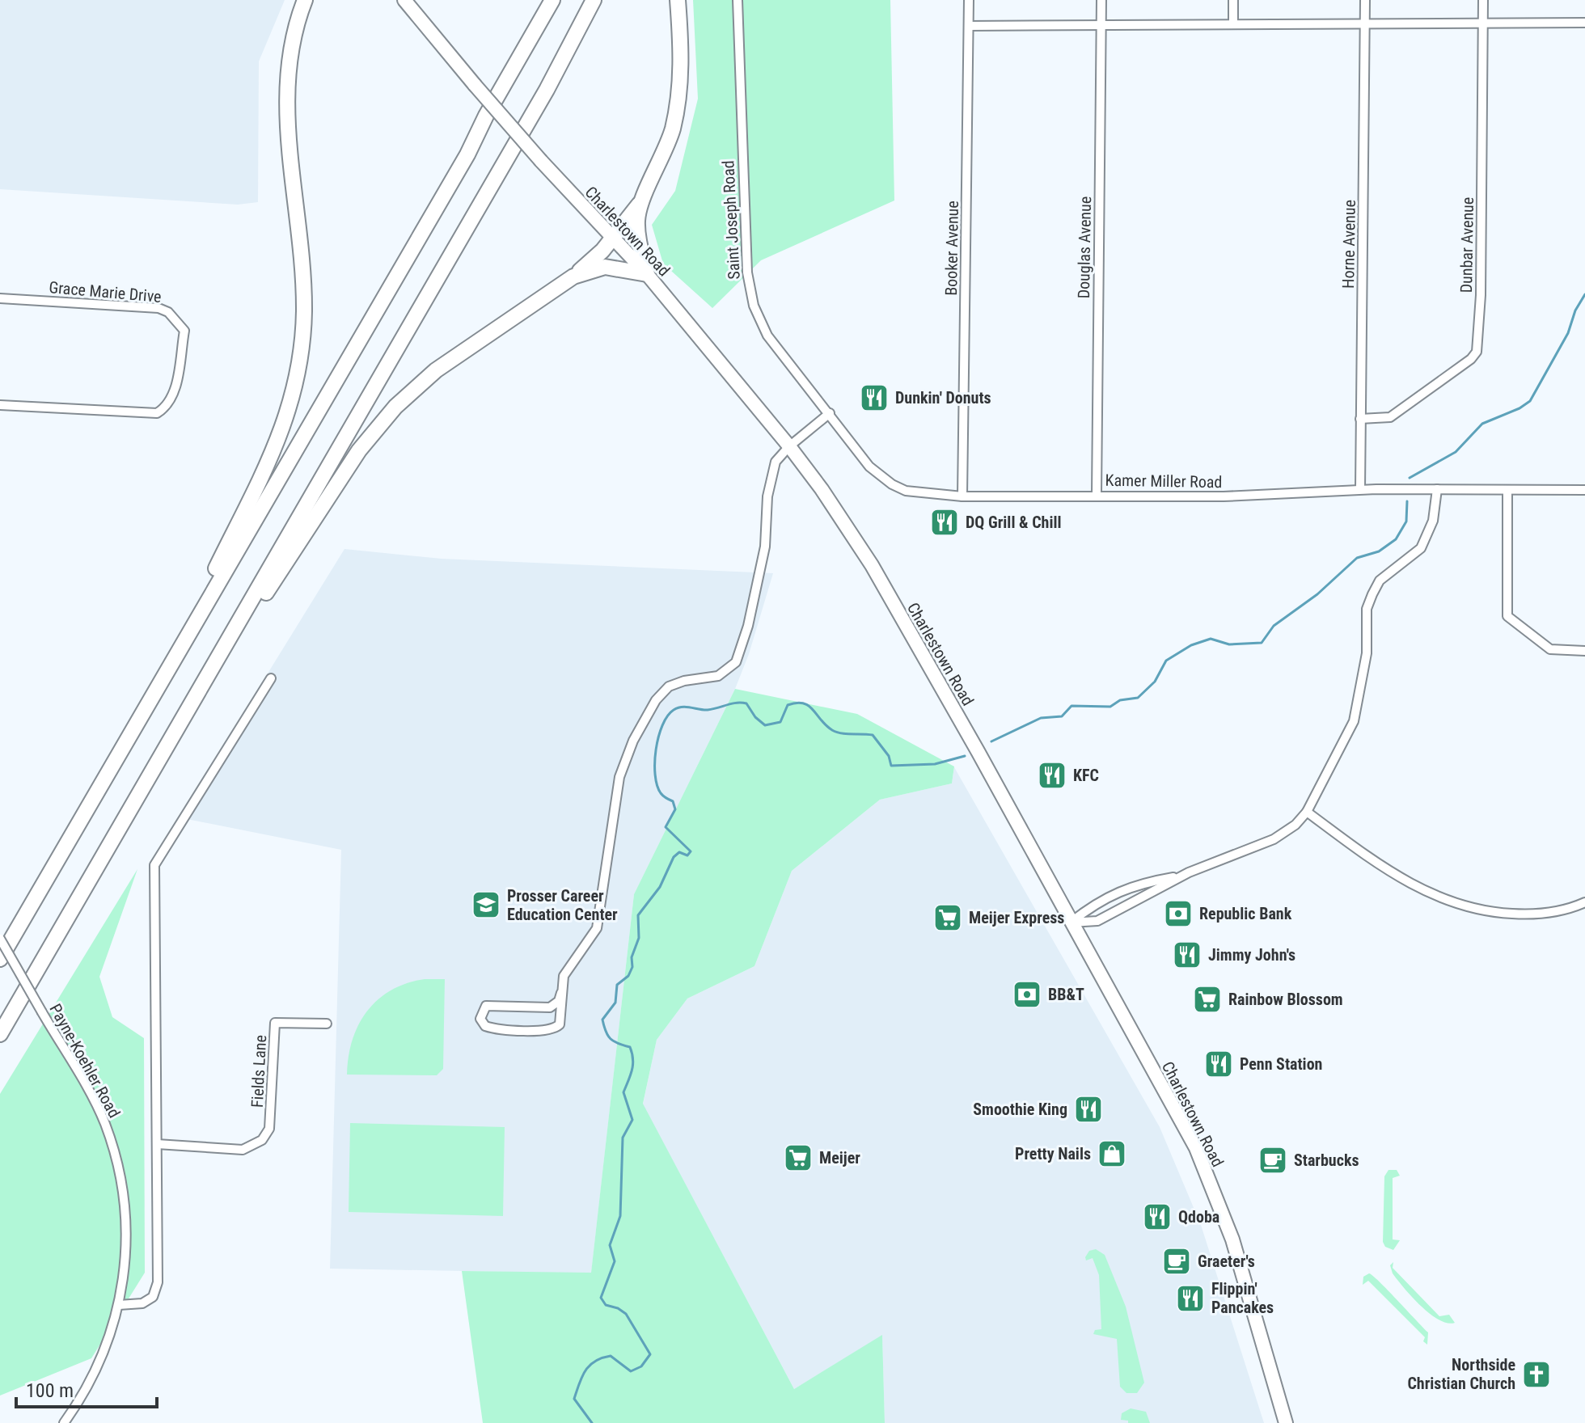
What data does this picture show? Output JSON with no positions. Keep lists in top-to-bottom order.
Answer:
{
  "streets": {
    "main road": ["Charlestown Road"],
    "street": [
      "Saint Joseph Road",
      "Horne Avenue",
      "Dunbar Avenue",
      "Douglas Avenue",
      "Booker Avenue",
      "Grace Marie Drive",
      "Kamer Miller Road",
      "Payne-Koehler Road",
      "Fields Lane"
    ]
  },
  "crossings": [
    ["Saint Joseph Road", "Kamer Miller Road"],
    ["Horne Avenue", "Dunbar Avenue"],
    ["Horne Avenue", "Kamer Miller Road"],
    ["Douglas Avenue", "Kamer Miller Road"],
    ["Booker Avenue", "Kamer Miller Road"]
  ],
  "places": {
    "restaurant": [
      "Dunkin' Donuts",
      "DQ Grill & Chill",
      "KFC",
      "Jimmy John's",
      "Penn Station",
      "Smoothie King",
      "Qdoba",
      "Flippin' Pancakes"
    ],
    "school or university": ["Prosser Career Education Center"],
    "bank": ["Republic Bank", "BB&T"],
    "supermarket": ["Meijer Express", "Rainbow Blossom", "Meijer"],
    "shop": ["Pretty Nails"],
    "cafe": ["Starbucks", "Graeter's"],
    "church": ["Northside Christian Church"]
  },
  "scale_bar": "100 m"
}
